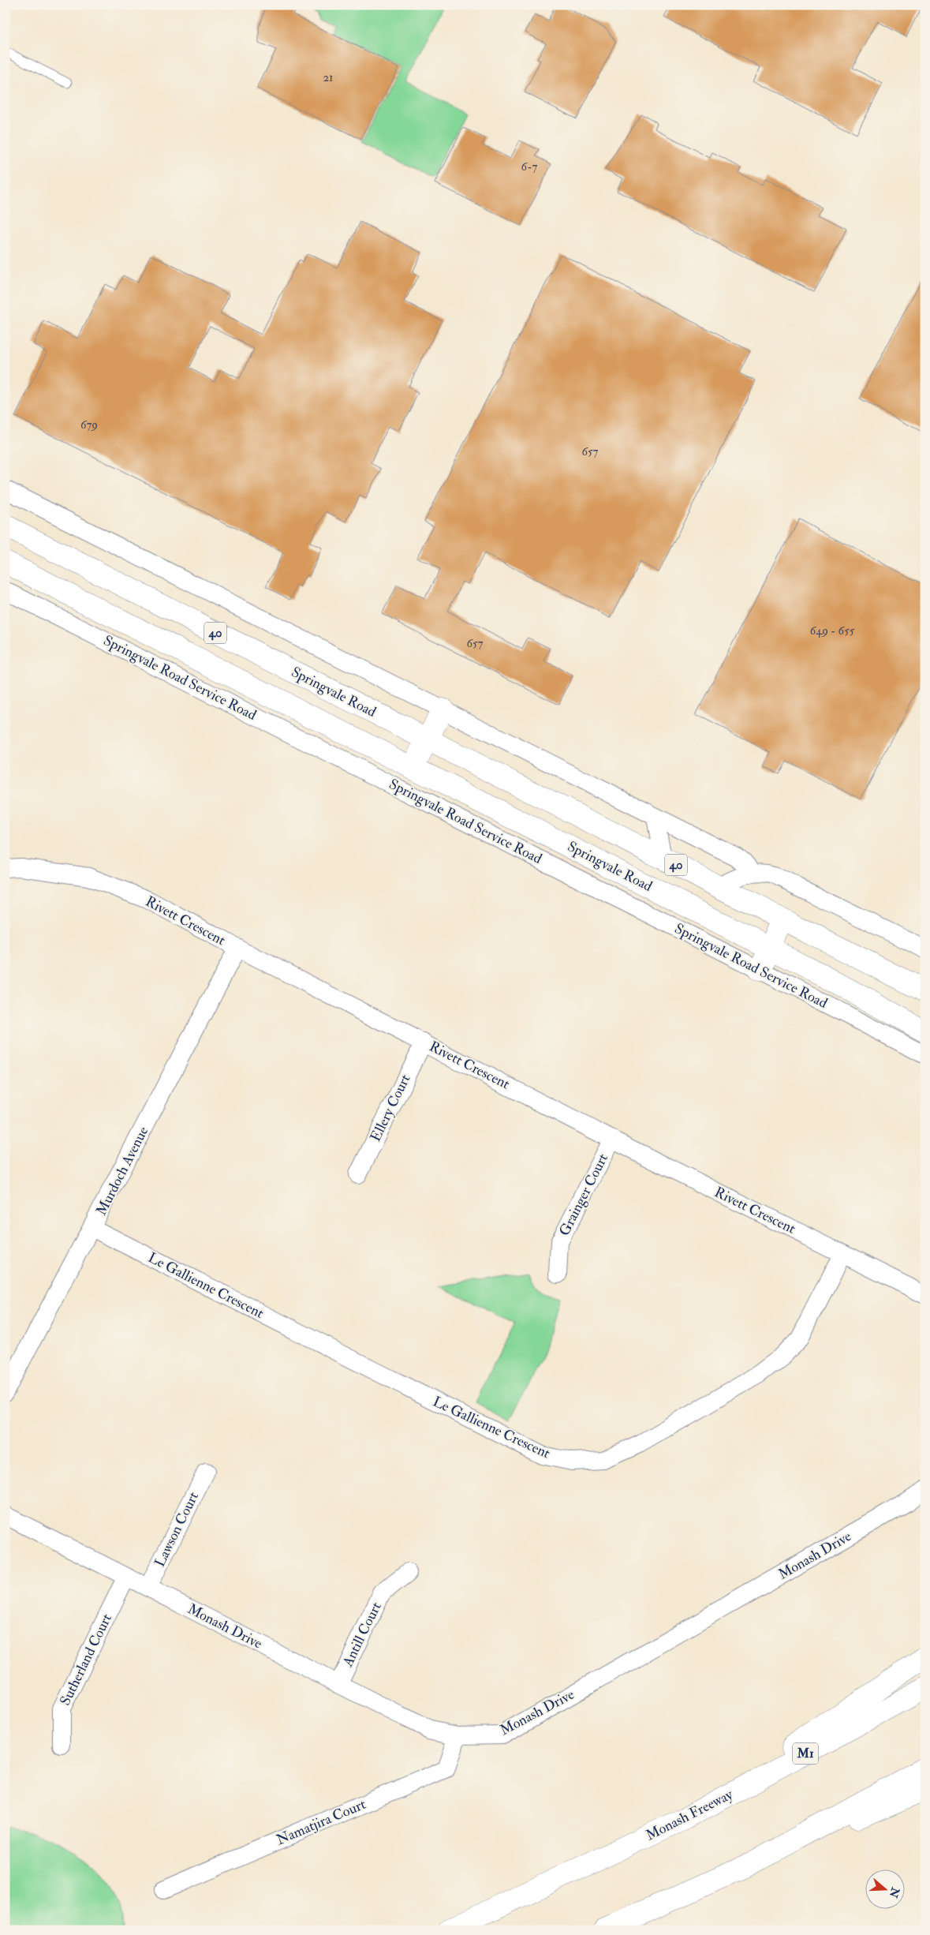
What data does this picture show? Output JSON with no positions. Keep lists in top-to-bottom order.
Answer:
{
  "streets": {
    "highway": [
      "40",
      "Springvale Road",
      "M1",
      "Monash Freeway"
    ],
    "street": [
      "Springvale Road Service Road",
      "Rivett Crescent",
      "Ellery Court",
      "Murdoch Avenue",
      "Grainger Court",
      "Le Gallienne Crescent",
      "Lawson Court",
      "Monash Drive",
      "Antill Court",
      "Sutherland Court",
      "Namatjira Court"
    ]
  },
  "crossings": [
    ["Rivett Crescent", "Ellery Court"],
    ["Rivett Crescent", "Murdoch Avenue"],
    ["Rivett Crescent", "Grainger Court"],
    ["Rivett Crescent", "Le Gallienne Crescent"],
    ["Murdoch Avenue", "Le Gallienne Crescent"],
    ["Lawson Court", "Monash Drive"],
    ["Monash Drive", "Antill Court"],
    ["Monash Drive", "Sutherland Court"],
    ["Monash Drive", "Namatjira Court"]
  ],
  "house_numbers": [
    "21",
    "6-7",
    "679",
    "657",
    "649 - 655",
    "657"
  ],
  "north": "right"
}
